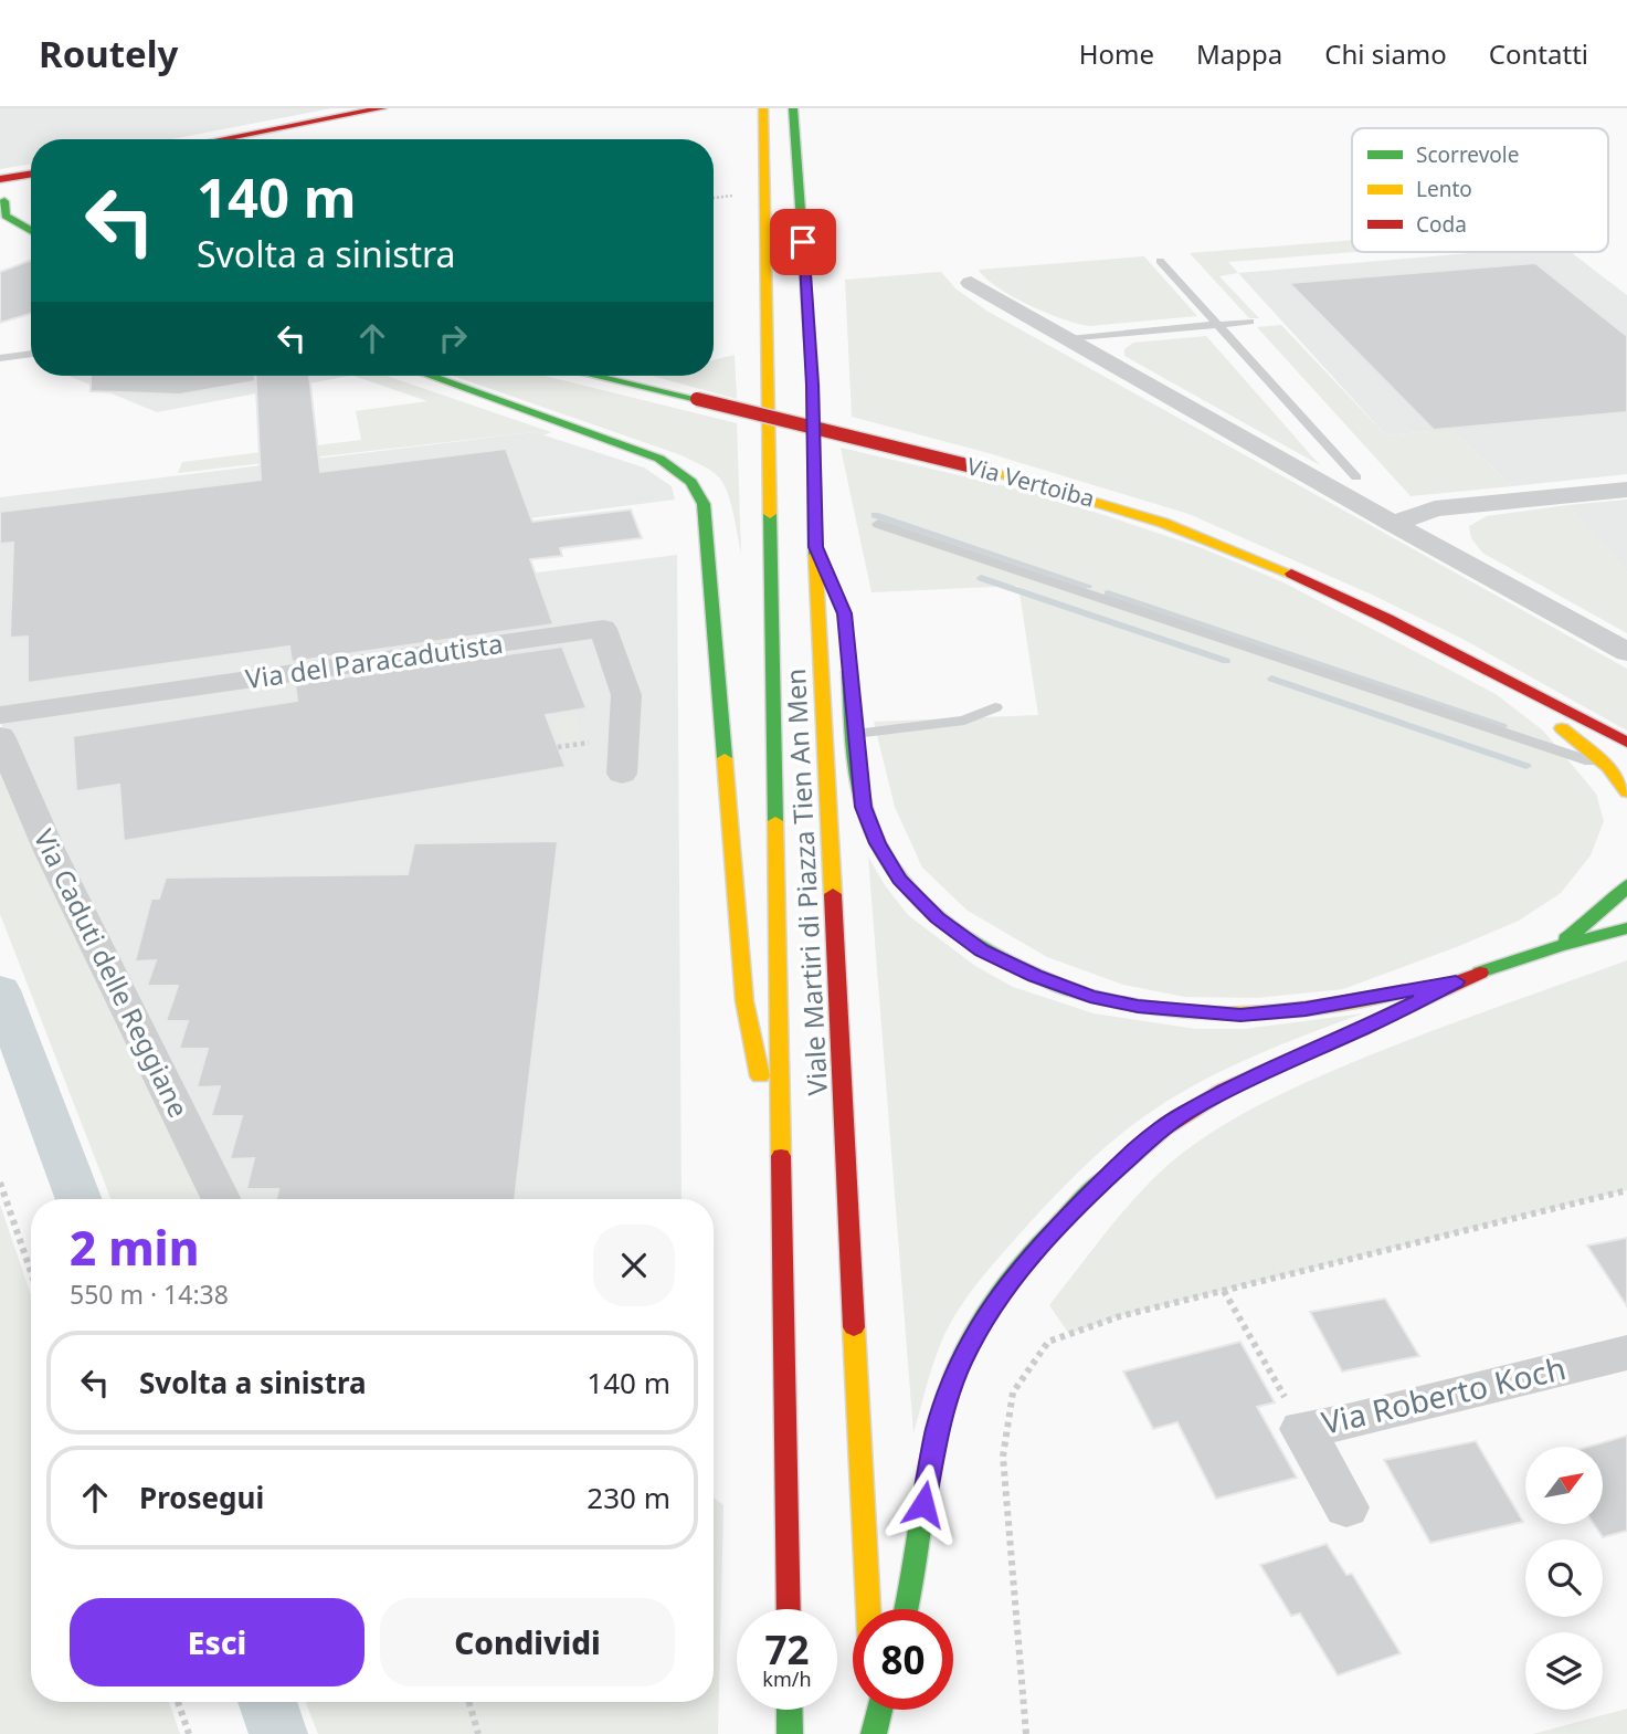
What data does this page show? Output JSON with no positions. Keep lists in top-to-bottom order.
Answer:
{
  "streets": {
    "main road": ["Via Vertoiba", "Viale Martiri di Piazza Tien An Men"],
    "street": ["Via del Paracadutista", "Via Caduti delle Reggiane", "Via Roberto Koch"]
  },
  "legend": ["Scorrevole", "Lento", "Coda"],
  "north": "top right",
  "page": {
    "header": "Routely",
    "nav": [
      "Home",
      "Mappa",
      "Chi siamo",
      "Contatti"
    ],
    "turn": ["140 m", "Svolta a sinistra"],
    "heading": ["2 min", "550 m · 14:38"],
    "list": [
      {
        "name": "Svolta a sinistra",
        "value": "140 m"
      },
      {
        "name": "Prosegui",
        "value": "230 m"
      }
    ],
    "buttons": ["Esci", "Condividi"],
    "speed": "72 km/h",
    "limit": "80"
  }
}
